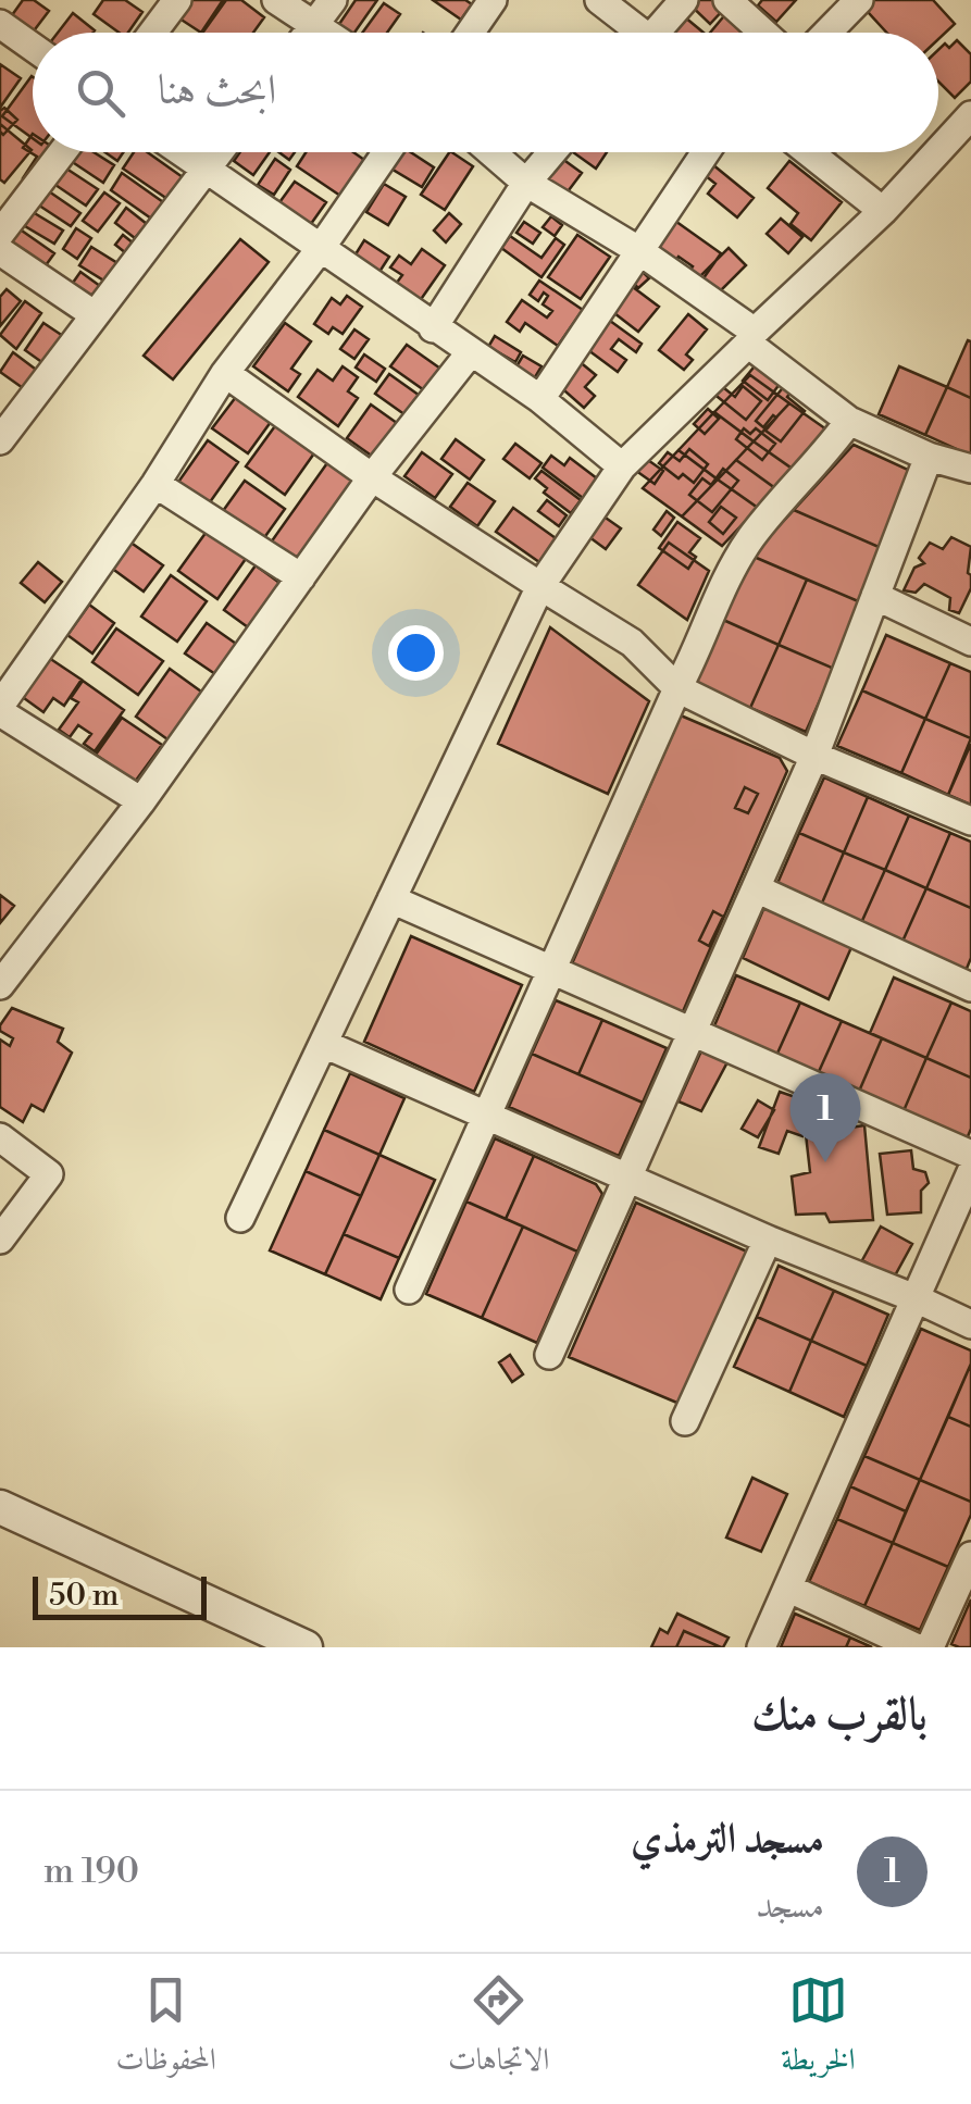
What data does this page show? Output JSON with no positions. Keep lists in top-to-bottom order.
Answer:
{
  "scale_bar": "50 m",
  "page": {
    "search": "ابحث هنا",
    "pins": "1",
    "scale": "50 m",
    "heading": "بالقرب منك",
    "list": [
      {
        "mark": "1",
        "name": "مسجد الترمذي",
        "note": "مسجد",
        "value": "190 m"
      }
    ],
    "nav": ["الخريطة", "الاتجاهات", "المحفوظات"]
  }
}
